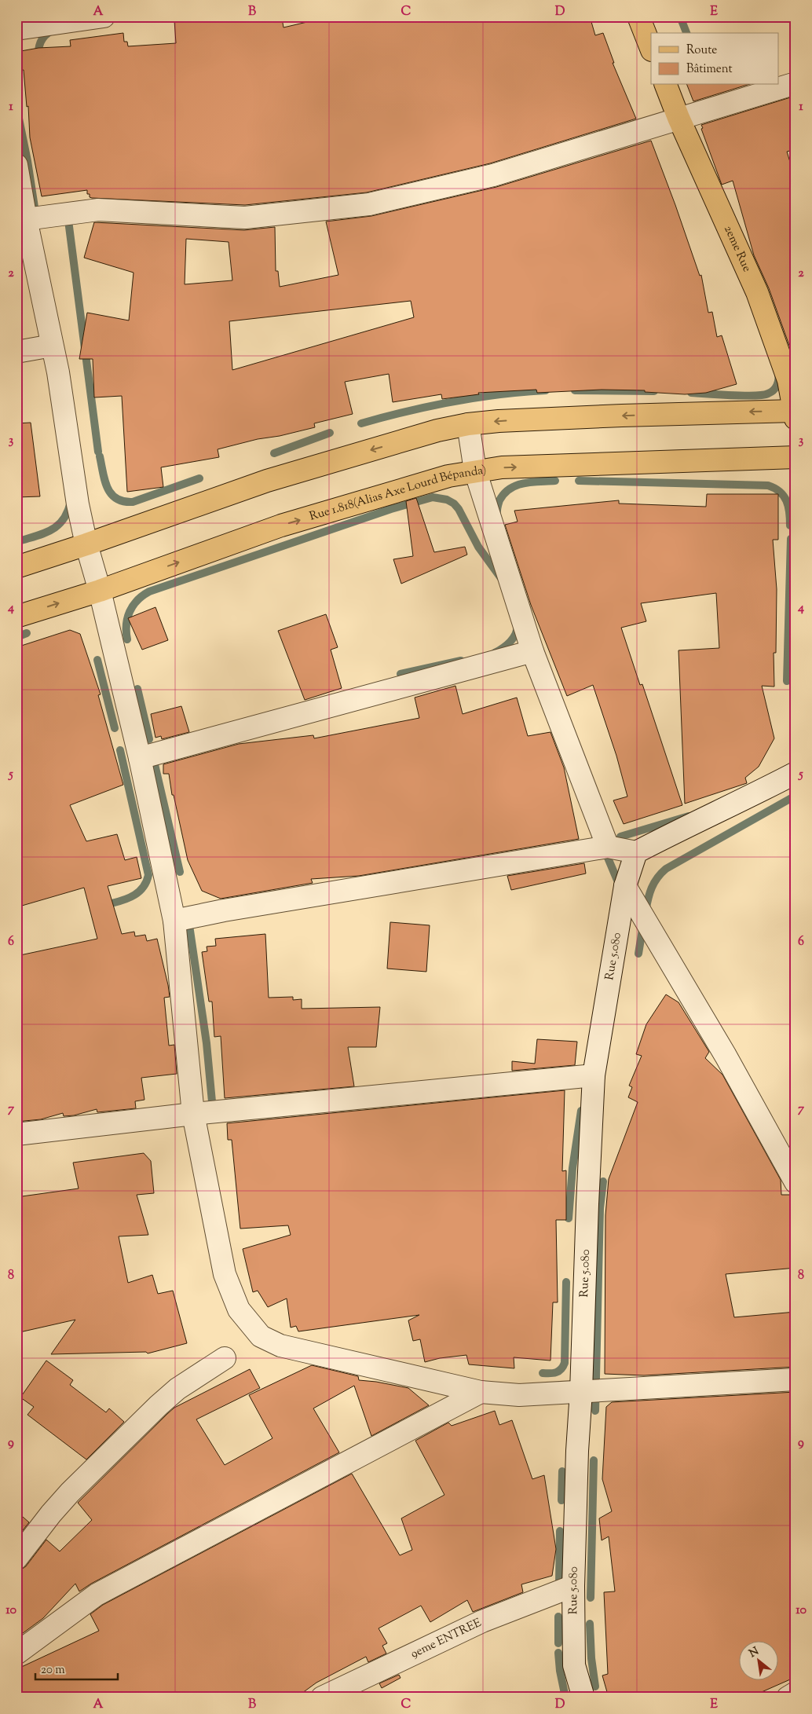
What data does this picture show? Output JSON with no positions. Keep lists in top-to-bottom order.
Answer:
{
  "streets": {
    "main road": ["2eme Rue", "Rue 1.818(Alias Axe Lourd Bépanda)"],
    "street": ["Rue 5.080", "9eme ENTREE"]
  },
  "crossings": [
    ["Rue 5.080", "9eme ENTREE"]
  ],
  "legend": ["Route", "Bâtiment"],
  "scale_bar": "20 m",
  "north": "top left",
  "grid": {
    "columns": [
      "A",
      "B",
      "C",
      "D",
      "E"
    ],
    "rows": [
      "1",
      "2",
      "3",
      "4",
      "5",
      "6",
      "7",
      "8",
      "9",
      "10"
    ]
  }
}
